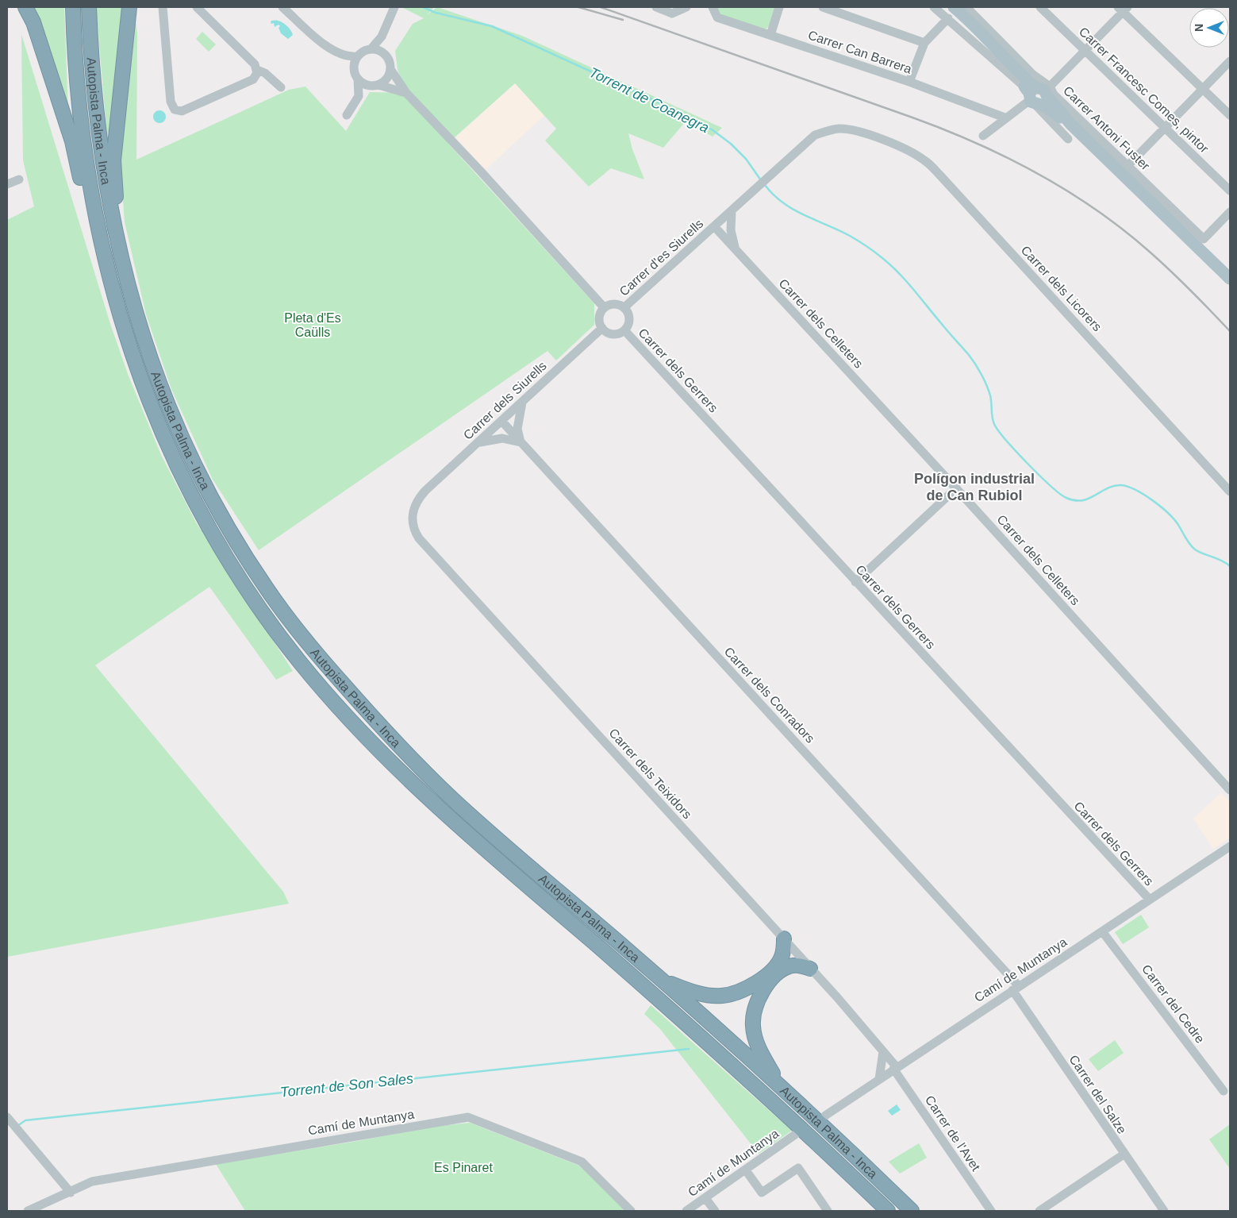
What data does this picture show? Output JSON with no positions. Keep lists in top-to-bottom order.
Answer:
{
  "streets": {
    "highway": ["Autopista Palma - Inca"],
    "street": [
      "Carrer Can Barrera",
      "Carrer Francesc Comes, pintor",
      "Carrer Antoni Fuster",
      "Carrer d'es Siurells",
      "Carrer dels Licorers",
      "Carrer dels Celleters",
      "Carrer dels Gerrers",
      "Carrer dels Siurells",
      "Carrer dels Conradors",
      "Carrer dels Teixidors",
      "Camí de Muntanya",
      "Carrer del Cedre",
      "Carrer del Salze",
      "Carrer de l'Avet"
    ]
  },
  "crossings": [
    ["Carrer d'es Siurells", "Carrer dels Licorers"],
    ["Carrer d'es Siurells", "Carrer dels Celleters"],
    ["Carrer d'es Siurells", "Carrer dels Gerrers"],
    ["Carrer d'es Siurells", "Carrer dels Siurells"],
    ["Carrer dels Gerrers", "Carrer dels Siurells"],
    ["Carrer dels Gerrers", "Camí de Muntanya"],
    ["Carrer dels Siurells", "Carrer dels Conradors"],
    ["Carrer dels Siurells", "Carrer dels Teixidors"],
    ["Carrer dels Conradors", "Camí de Muntanya"],
    ["Carrer dels Conradors", "Carrer del Salze"],
    ["Carrer dels Teixidors", "Camí de Muntanya"],
    ["Carrer dels Teixidors", "Carrer de l'Avet"],
    ["Camí de Muntanya", "Carrer del Cedre"],
    ["Camí de Muntanya", "Carrer del Salze"],
    ["Camí de Muntanya", "Carrer de l'Avet"]
  ],
  "districts": ["Polígon industrial de Can Rubiol"],
  "water": ["Torrent de Coanegra", "Torrent de Son Sales"],
  "parks": ["Pleta d'Es Caülls", "Es Pinaret"],
  "north": "left"
}
